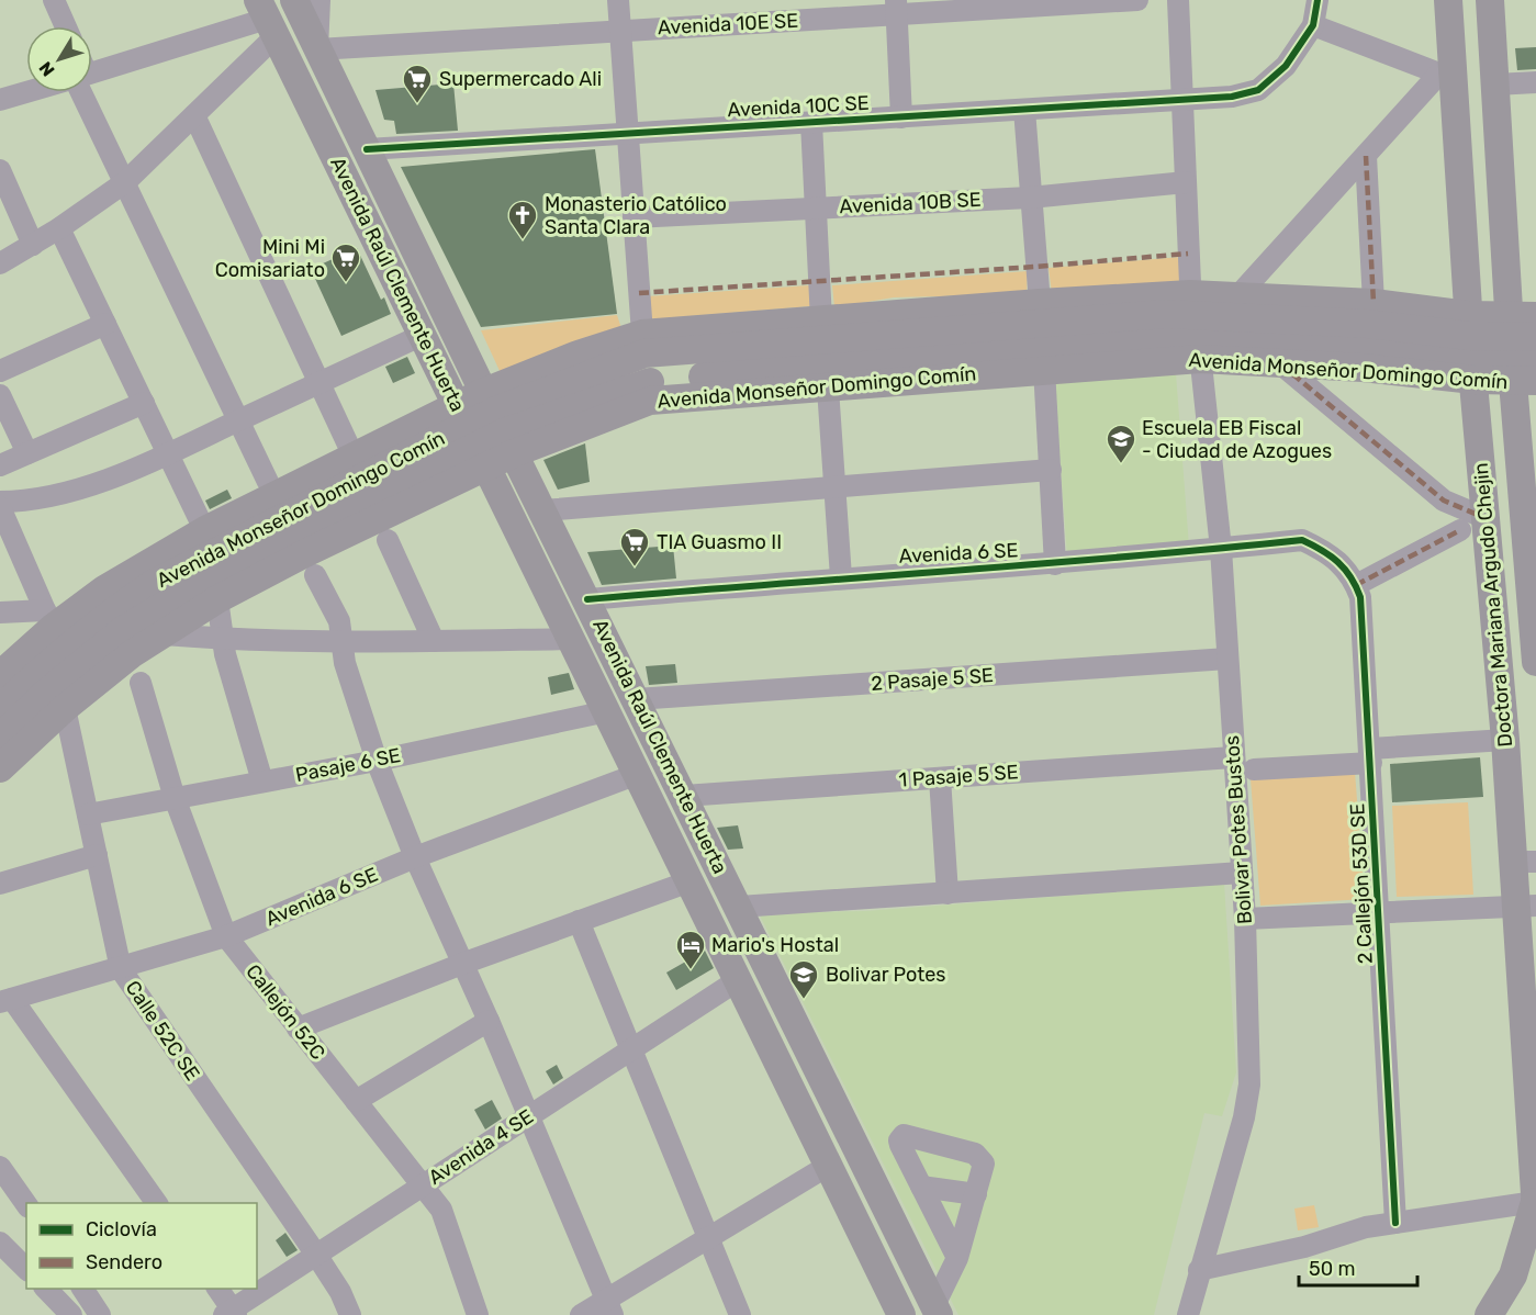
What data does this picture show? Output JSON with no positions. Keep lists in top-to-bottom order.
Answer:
{
  "streets": {
    "main road": ["Avenida Raúl Clemente Huerta", "Avenida Monseñor Domingo Comín", "Doctora Mariana Argudo Chejin"],
    "street": [
      "Avenida 10E SE",
      "Avenida 10C SE",
      "Avenida 10B SE",
      "Avenida 6 SE",
      "2 Pasaje 5 SE",
      "Pasaje 6 SE",
      "1 Pasaje 5 SE",
      "Bolivar Potes Bustos",
      "2 Callejón 53D SE",
      "Callejón 52C",
      "Calle 52C SE",
      "Avenida 4 SE"
    ]
  },
  "crossings": [
    ["Avenida 10E SE", "Avenida Raúl Clemente Huerta"],
    ["Avenida 10C SE", "Avenida Raúl Clemente Huerta"],
    ["Avenida 10C SE", "Bolivar Potes Bustos"],
    ["Avenida 10B SE", "Bolivar Potes Bustos"],
    ["Avenida Raúl Clemente Huerta", "Avenida Monseñor Domingo Comín"],
    ["Avenida Raúl Clemente Huerta", "Avenida 6 SE"],
    ["Avenida Raúl Clemente Huerta", "2 Pasaje 5 SE"],
    ["Avenida Raúl Clemente Huerta", "Pasaje 6 SE"],
    ["Avenida Raúl Clemente Huerta", "1 Pasaje 5 SE"],
    ["Avenida Raúl Clemente Huerta", "Avenida 4 SE"],
    ["Avenida Monseñor Domingo Comín", "Doctora Mariana Argudo Chejin"],
    ["Avenida Monseñor Domingo Comín", "Bolivar Potes Bustos"],
    ["Avenida Monseñor Domingo Comín", "Calle 52C SE"],
    ["Avenida 6 SE", "Bolivar Potes Bustos"],
    ["Avenida 6 SE", "2 Callejón 53D SE"],
    ["Avenida 6 SE", "Callejón 52C"],
    ["Avenida 6 SE", "Calle 52C SE"],
    ["2 Pasaje 5 SE", "Bolivar Potes Bustos"],
    ["Pasaje 6 SE", "Callejón 52C"],
    ["Pasaje 6 SE", "Calle 52C SE"],
    ["1 Pasaje 5 SE", "Bolivar Potes Bustos"],
    ["Callejón 52C", "Avenida 4 SE"],
    ["Calle 52C SE", "Avenida 4 SE"]
  ],
  "places": {
    "supermarket": ["Supermercado Ali", "Mini Mi Comisariato", "TIA Guasmo II"],
    "church": ["Monasterio Católico Santa Clara"],
    "school or university": ["Escuela EB Fiscal - Ciudad de Azogues", "Bolivar Potes"],
    "hotel": ["Mario's Hostal"]
  },
  "legend": ["Ciclovía", "Sendero"],
  "scale_bar": "50 m",
  "north": "bottom left"
}
